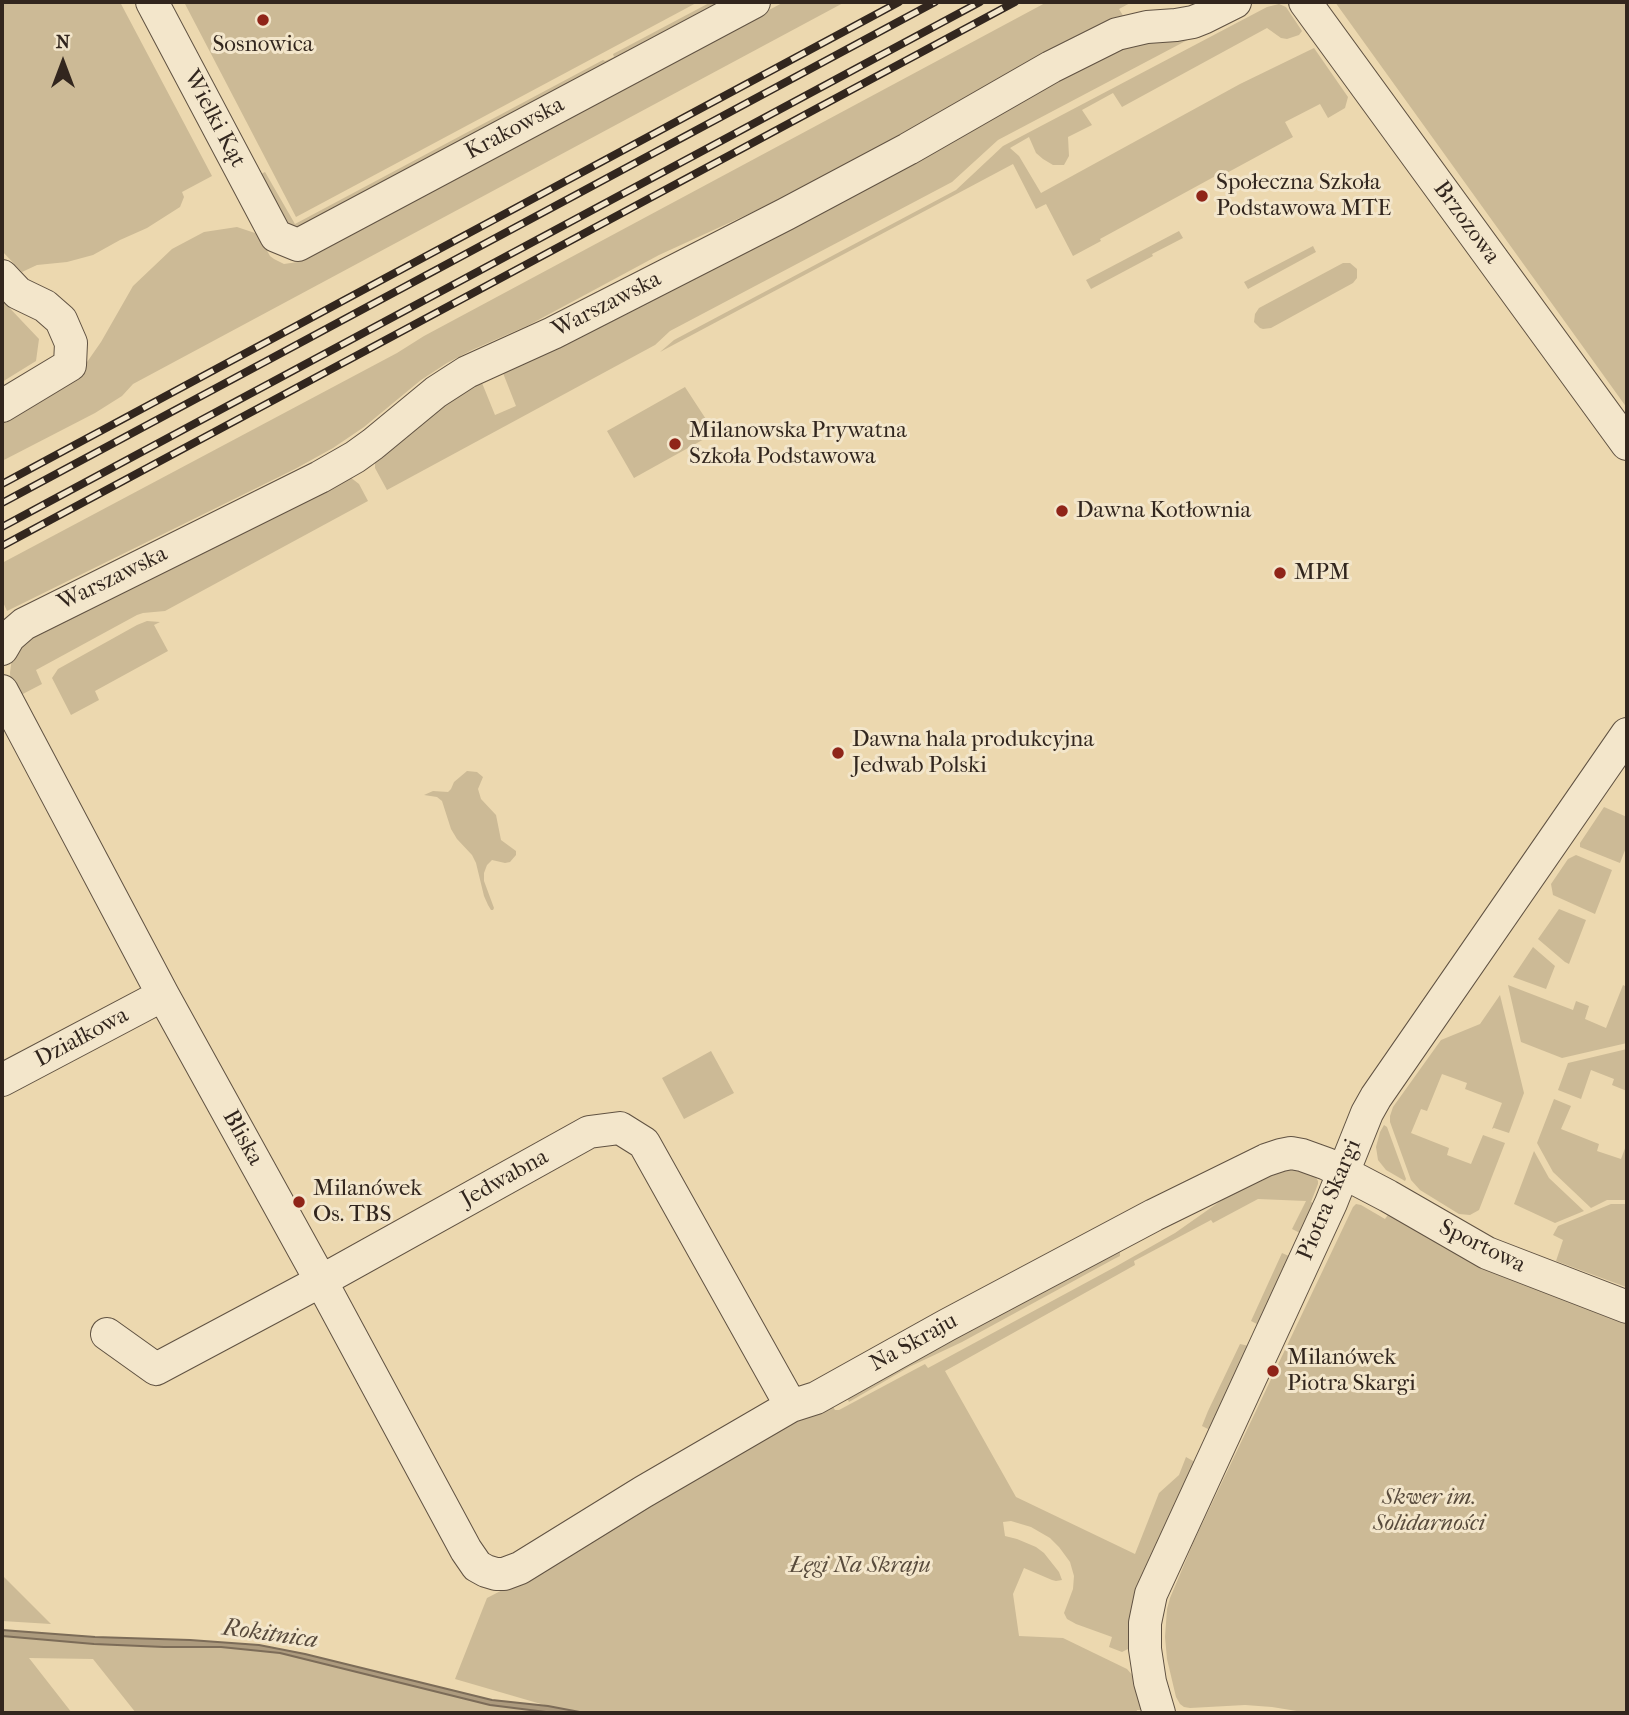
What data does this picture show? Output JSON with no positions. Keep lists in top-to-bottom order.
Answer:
{
  "streets": {
    "street": [
      "Wielki Kąt",
      "Krakowska",
      "Brzozowa",
      "Warszawska",
      "Działkowa",
      "Bliska",
      "Jedwabna",
      "Piotra Skargi",
      "Sportowa",
      "Na Skraju"
    ]
  },
  "crossings": [
    ["Wielki Kąt", "Krakowska"],
    ["Działkowa", "Bliska"],
    ["Bliska", "Jedwabna"],
    ["Bliska", "Na Skraju"],
    ["Jedwabna", "Na Skraju"],
    ["Piotra Skargi", "Sportowa"],
    ["Piotra Skargi", "Na Skraju"],
    ["Sportowa", "Na Skraju"]
  ],
  "water": ["Rokitnica"],
  "parks": ["Skwer im. Solidarności", "Łęgi Na Skraju"],
  "places": [
    "Sosnowica",
    "Społeczna Szkoła Podstawowa MTE",
    "Milanowska Prywatna Szkoła Podstawowa",
    "Dawna Kotłownia",
    "MPM",
    "Dawna hala produkcyjna Jedwab Polski",
    "Milanówek Os. TBS",
    "Milanówek Piotra Skargi"
  ],
  "north": "top"
}
